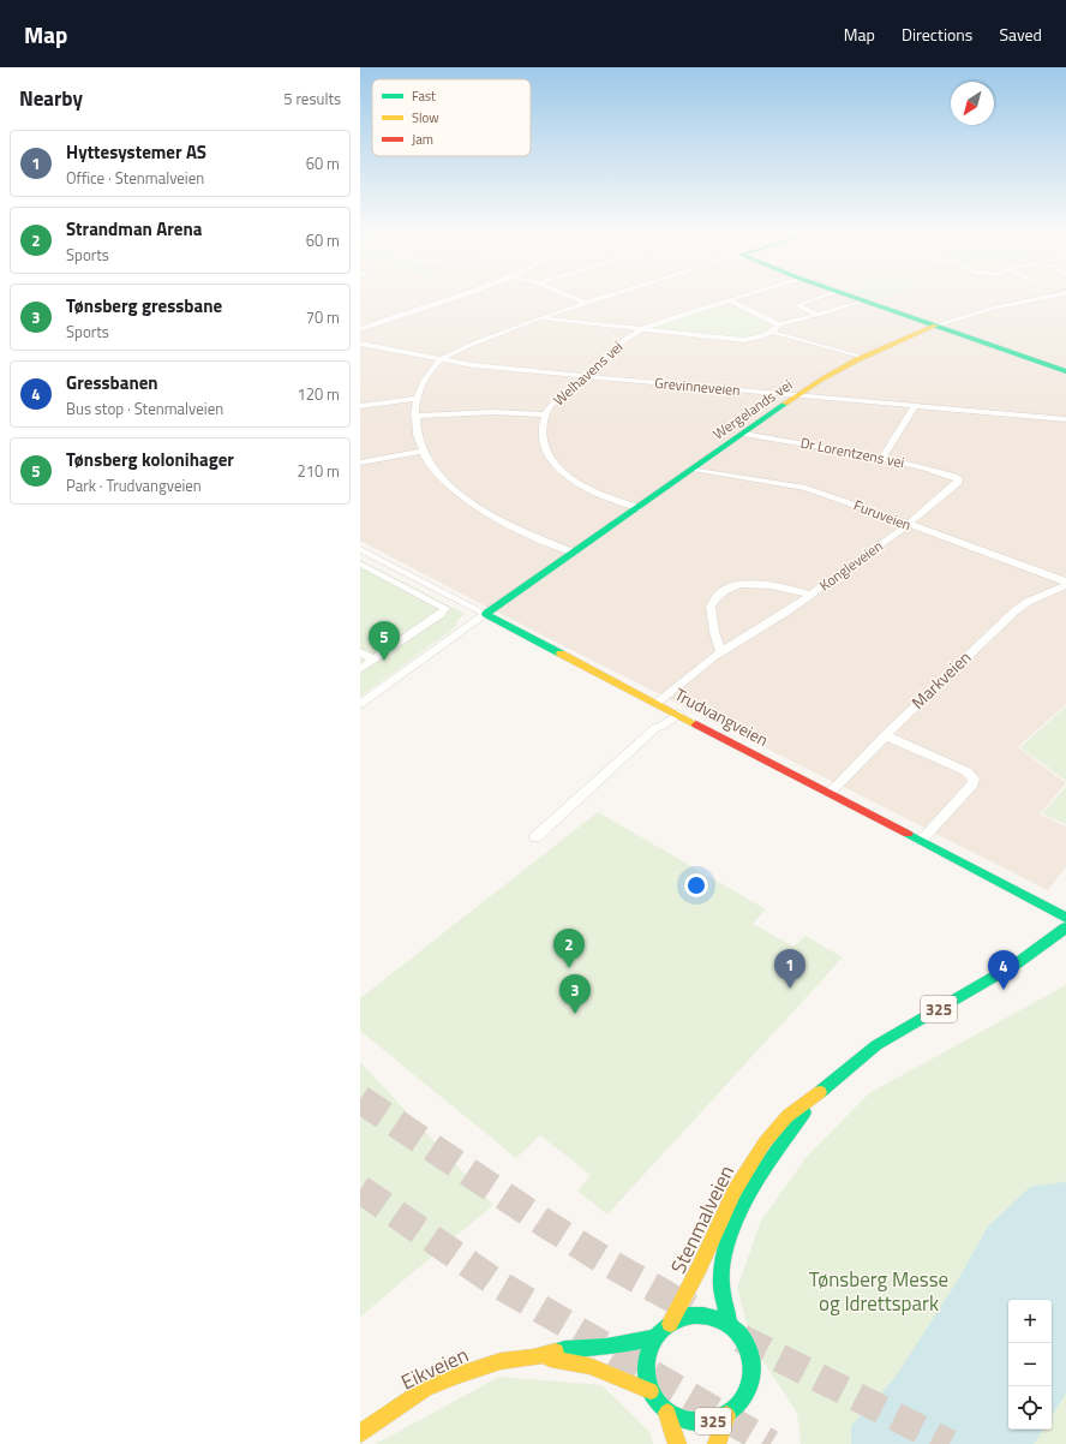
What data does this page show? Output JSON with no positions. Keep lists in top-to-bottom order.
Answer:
{
  "streets": {
    "main road": [
      "Wergelands vei",
      "Trudvangveien",
      "325",
      "Stenmalveien",
      "Eikveien"
    ],
    "street": [
      "Welhavens vei",
      "Grevinneveien",
      "Dr Lorentzens vei",
      "Furuveien",
      "Kongleveien",
      "Markveien"
    ]
  },
  "crossings": [
    ["Welhavens vei", "Grevinneveien"],
    ["Welhavens vei", "Wergelands vei"],
    ["Grevinneveien", "Wergelands vei"],
    ["Wergelands vei", "Dr Lorentzens vei"],
    ["Wergelands vei", "Furuveien"],
    ["Wergelands vei", "Trudvangveien"],
    ["Dr Lorentzens vei", "Kongleveien"],
    ["Furuveien", "Kongleveien"],
    ["Furuveien", "Markveien"],
    ["Kongleveien", "Trudvangveien"],
    ["Markveien", "Trudvangveien"],
    ["325", "Stenmalveien"],
    ["325", "Eikveien"],
    ["Stenmalveien", "Eikveien"]
  ],
  "parks": ["Tønsberg Messe og Idrettspark"],
  "legend": ["Fast", "Slow", "Jam"],
  "north": "bottom left",
  "page": {
    "header": "Map",
    "nav": ["Map", "Directions", "Saved"],
    "heading": ["Nearby", "5 results"],
    "list": [
      {
        "mark": "1",
        "name": "Hyttesystemer AS",
        "note": "Office · Stenmalveien",
        "value": "60 m"
      },
      {
        "mark": "2",
        "name": "Strandman Arena",
        "note": "Sports",
        "value": "60 m"
      },
      {
        "mark": "3",
        "name": "Tønsberg gressbane",
        "note": "Sports",
        "value": "70 m"
      },
      {
        "mark": "4",
        "name": "Gressbanen",
        "note": "Bus stop · Stenmalveien",
        "value": "120 m"
      },
      {
        "mark": "5",
        "name": "Tønsberg kolonihager",
        "note": "Park · Trudvangveien",
        "value": "210 m"
      }
    ],
    "pins": [
      "5",
      "2",
      "1",
      "4",
      "3"
    ],
    "map_buttons": ["+", "−"]
  }
}
